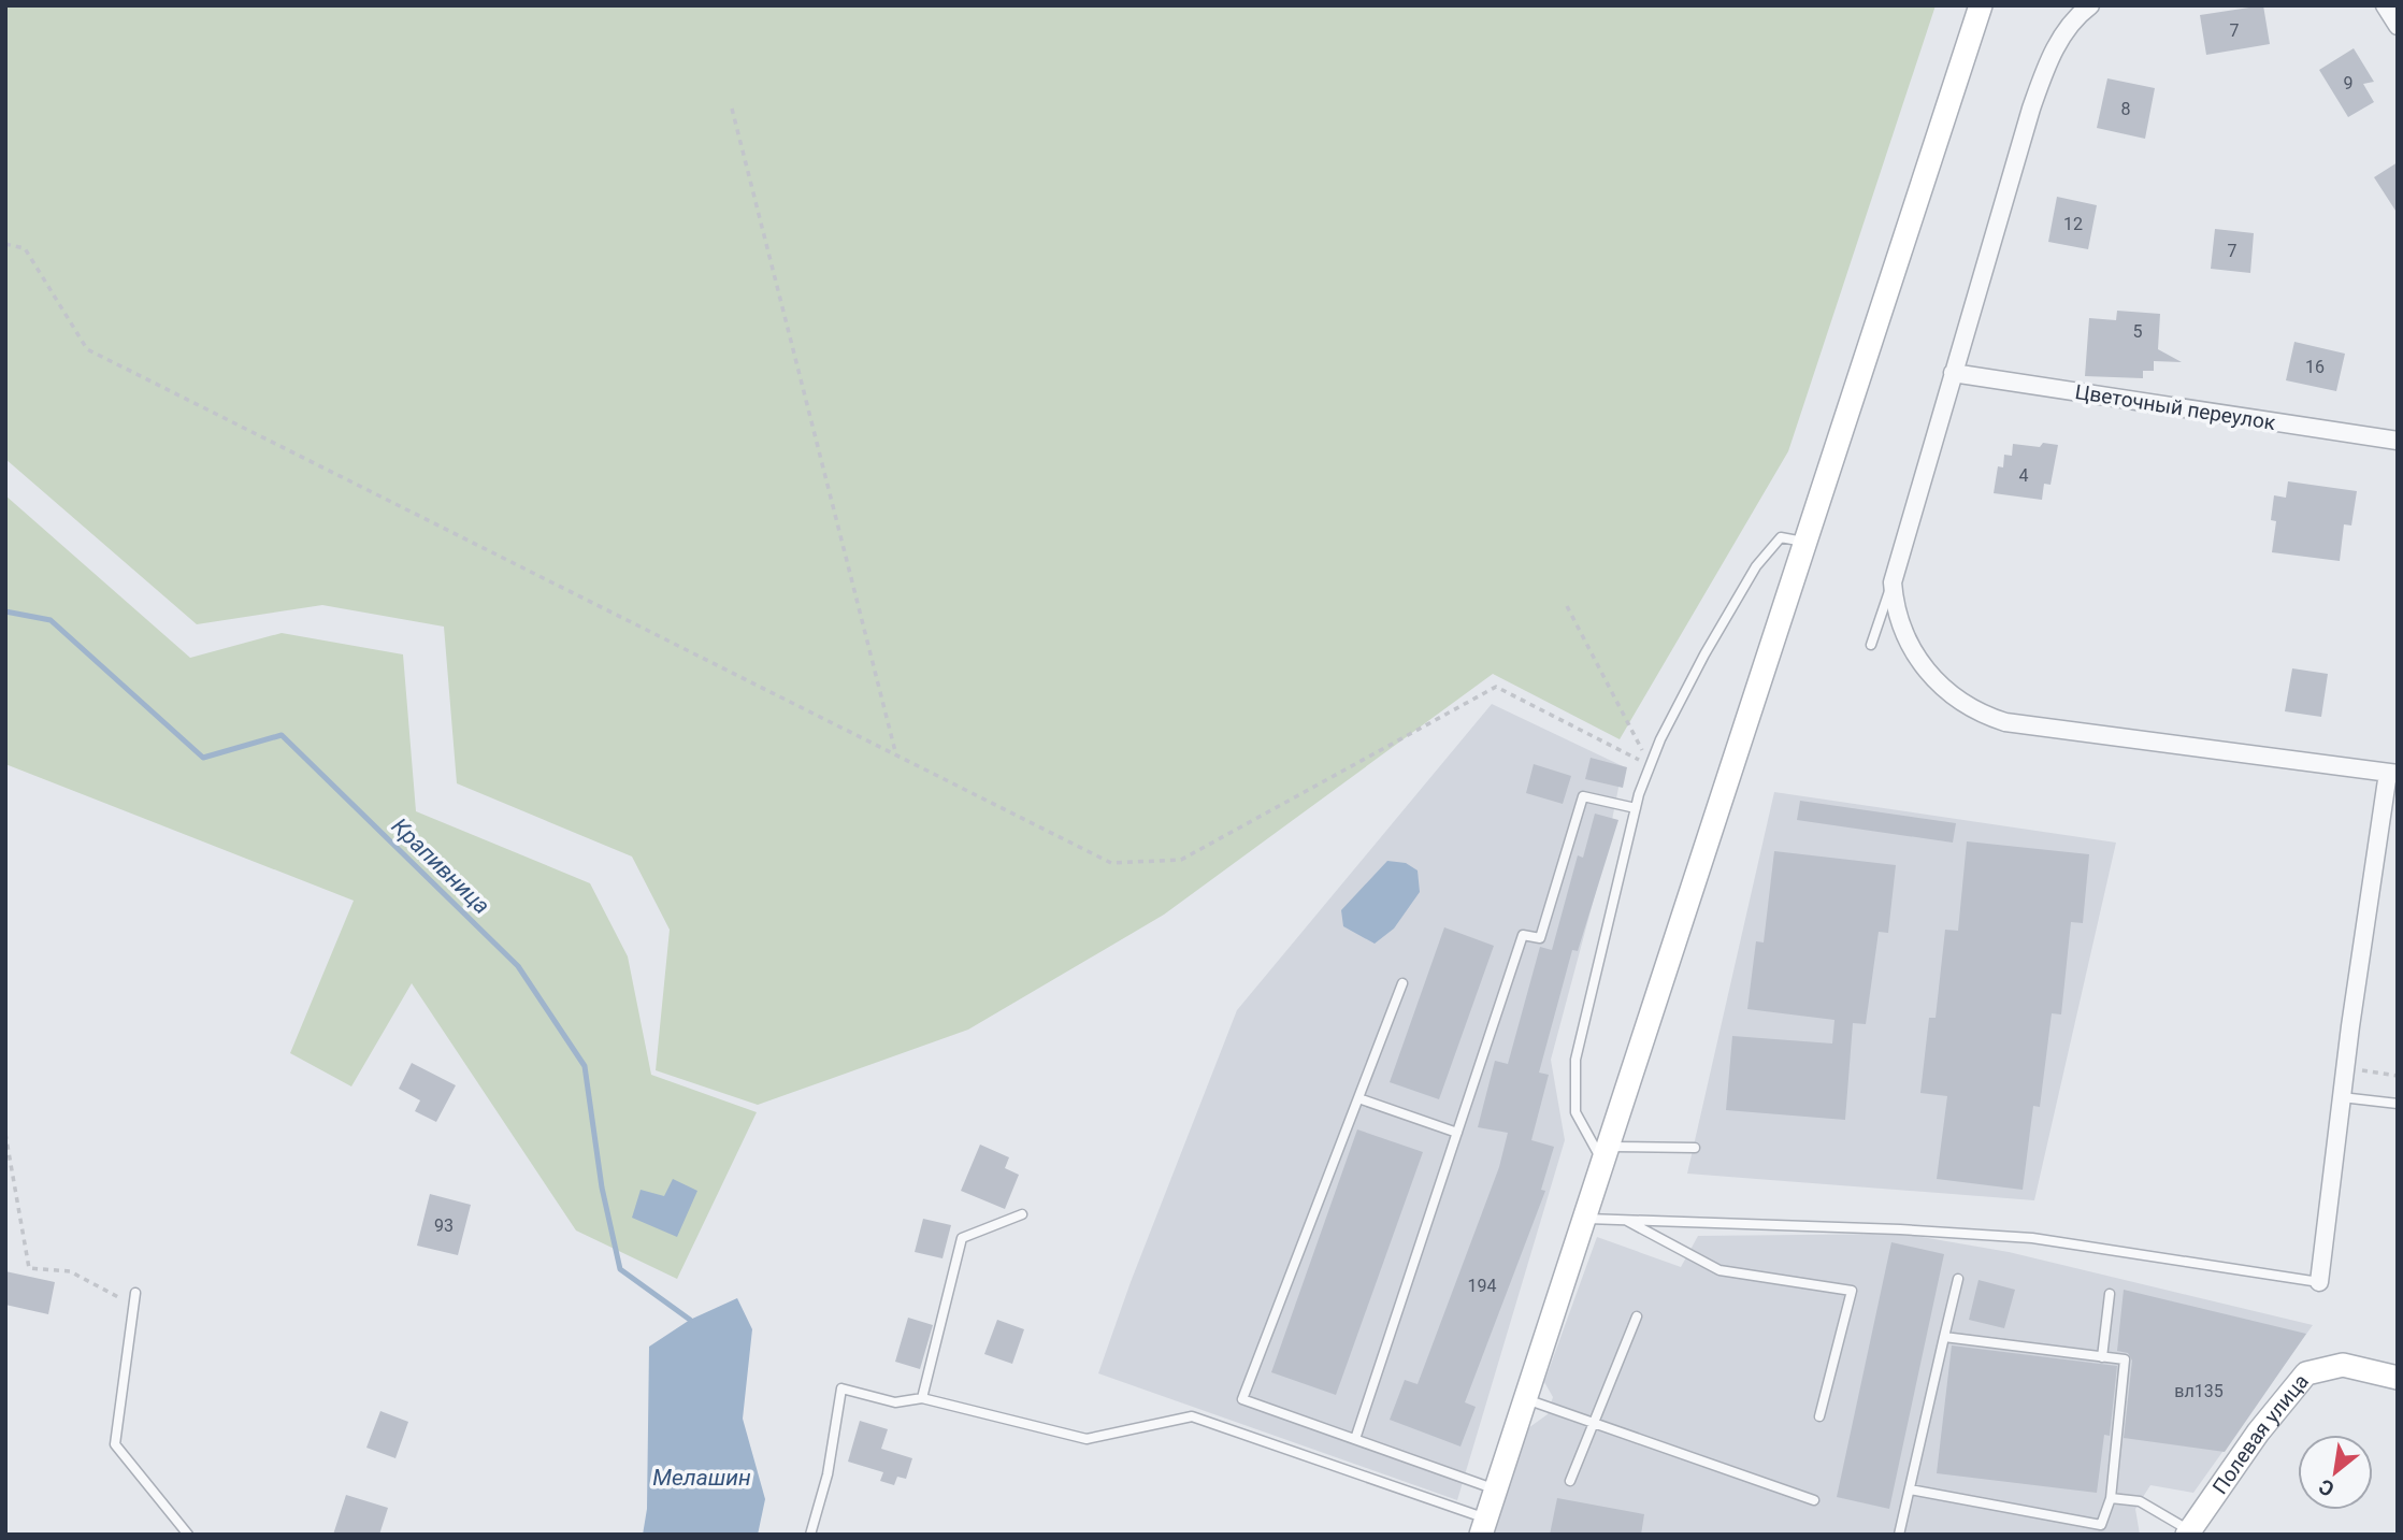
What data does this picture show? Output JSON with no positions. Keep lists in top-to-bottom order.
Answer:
{
  "streets": {
    "street": ["Цветочный переулок", "Полевая улица"]
  },
  "water": ["Крапивница", "Мелашин"],
  "house_numbers": [
    "7",
    "9",
    "8",
    "12",
    "7",
    "5",
    "16",
    "4",
    "93",
    "194",
    "вл135"
  ],
  "north": "bottom left"
}
